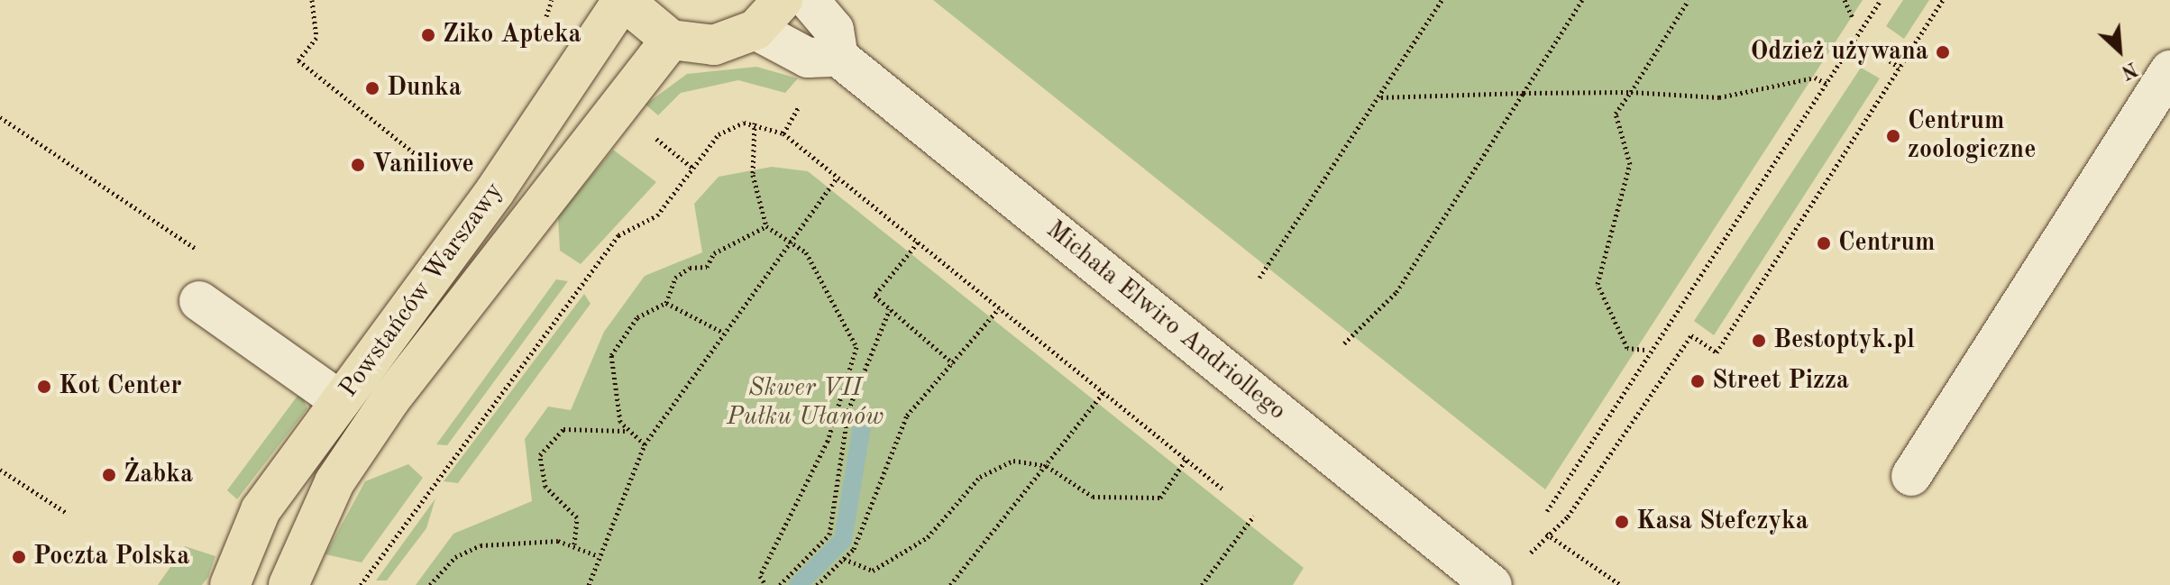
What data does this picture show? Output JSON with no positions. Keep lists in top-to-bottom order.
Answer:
{
  "streets": {
    "main road": ["Powstańców Warszawy"],
    "street": ["Michała Elwiro Andriollego"]
  },
  "parks": ["Skwer VII Pułku Ułanów"],
  "places": [
    "Ziko Apteka",
    "Odzież używana",
    "Dunka",
    "Centrum zoologiczne",
    "Vaniliove",
    "Centrum",
    "Bestoptyk.pl",
    "Street Pizza",
    "Kot Center",
    "Żabka",
    "Kasa Stefczyka",
    "Poczta Polska"
  ],
  "north": "bottom right"
}
